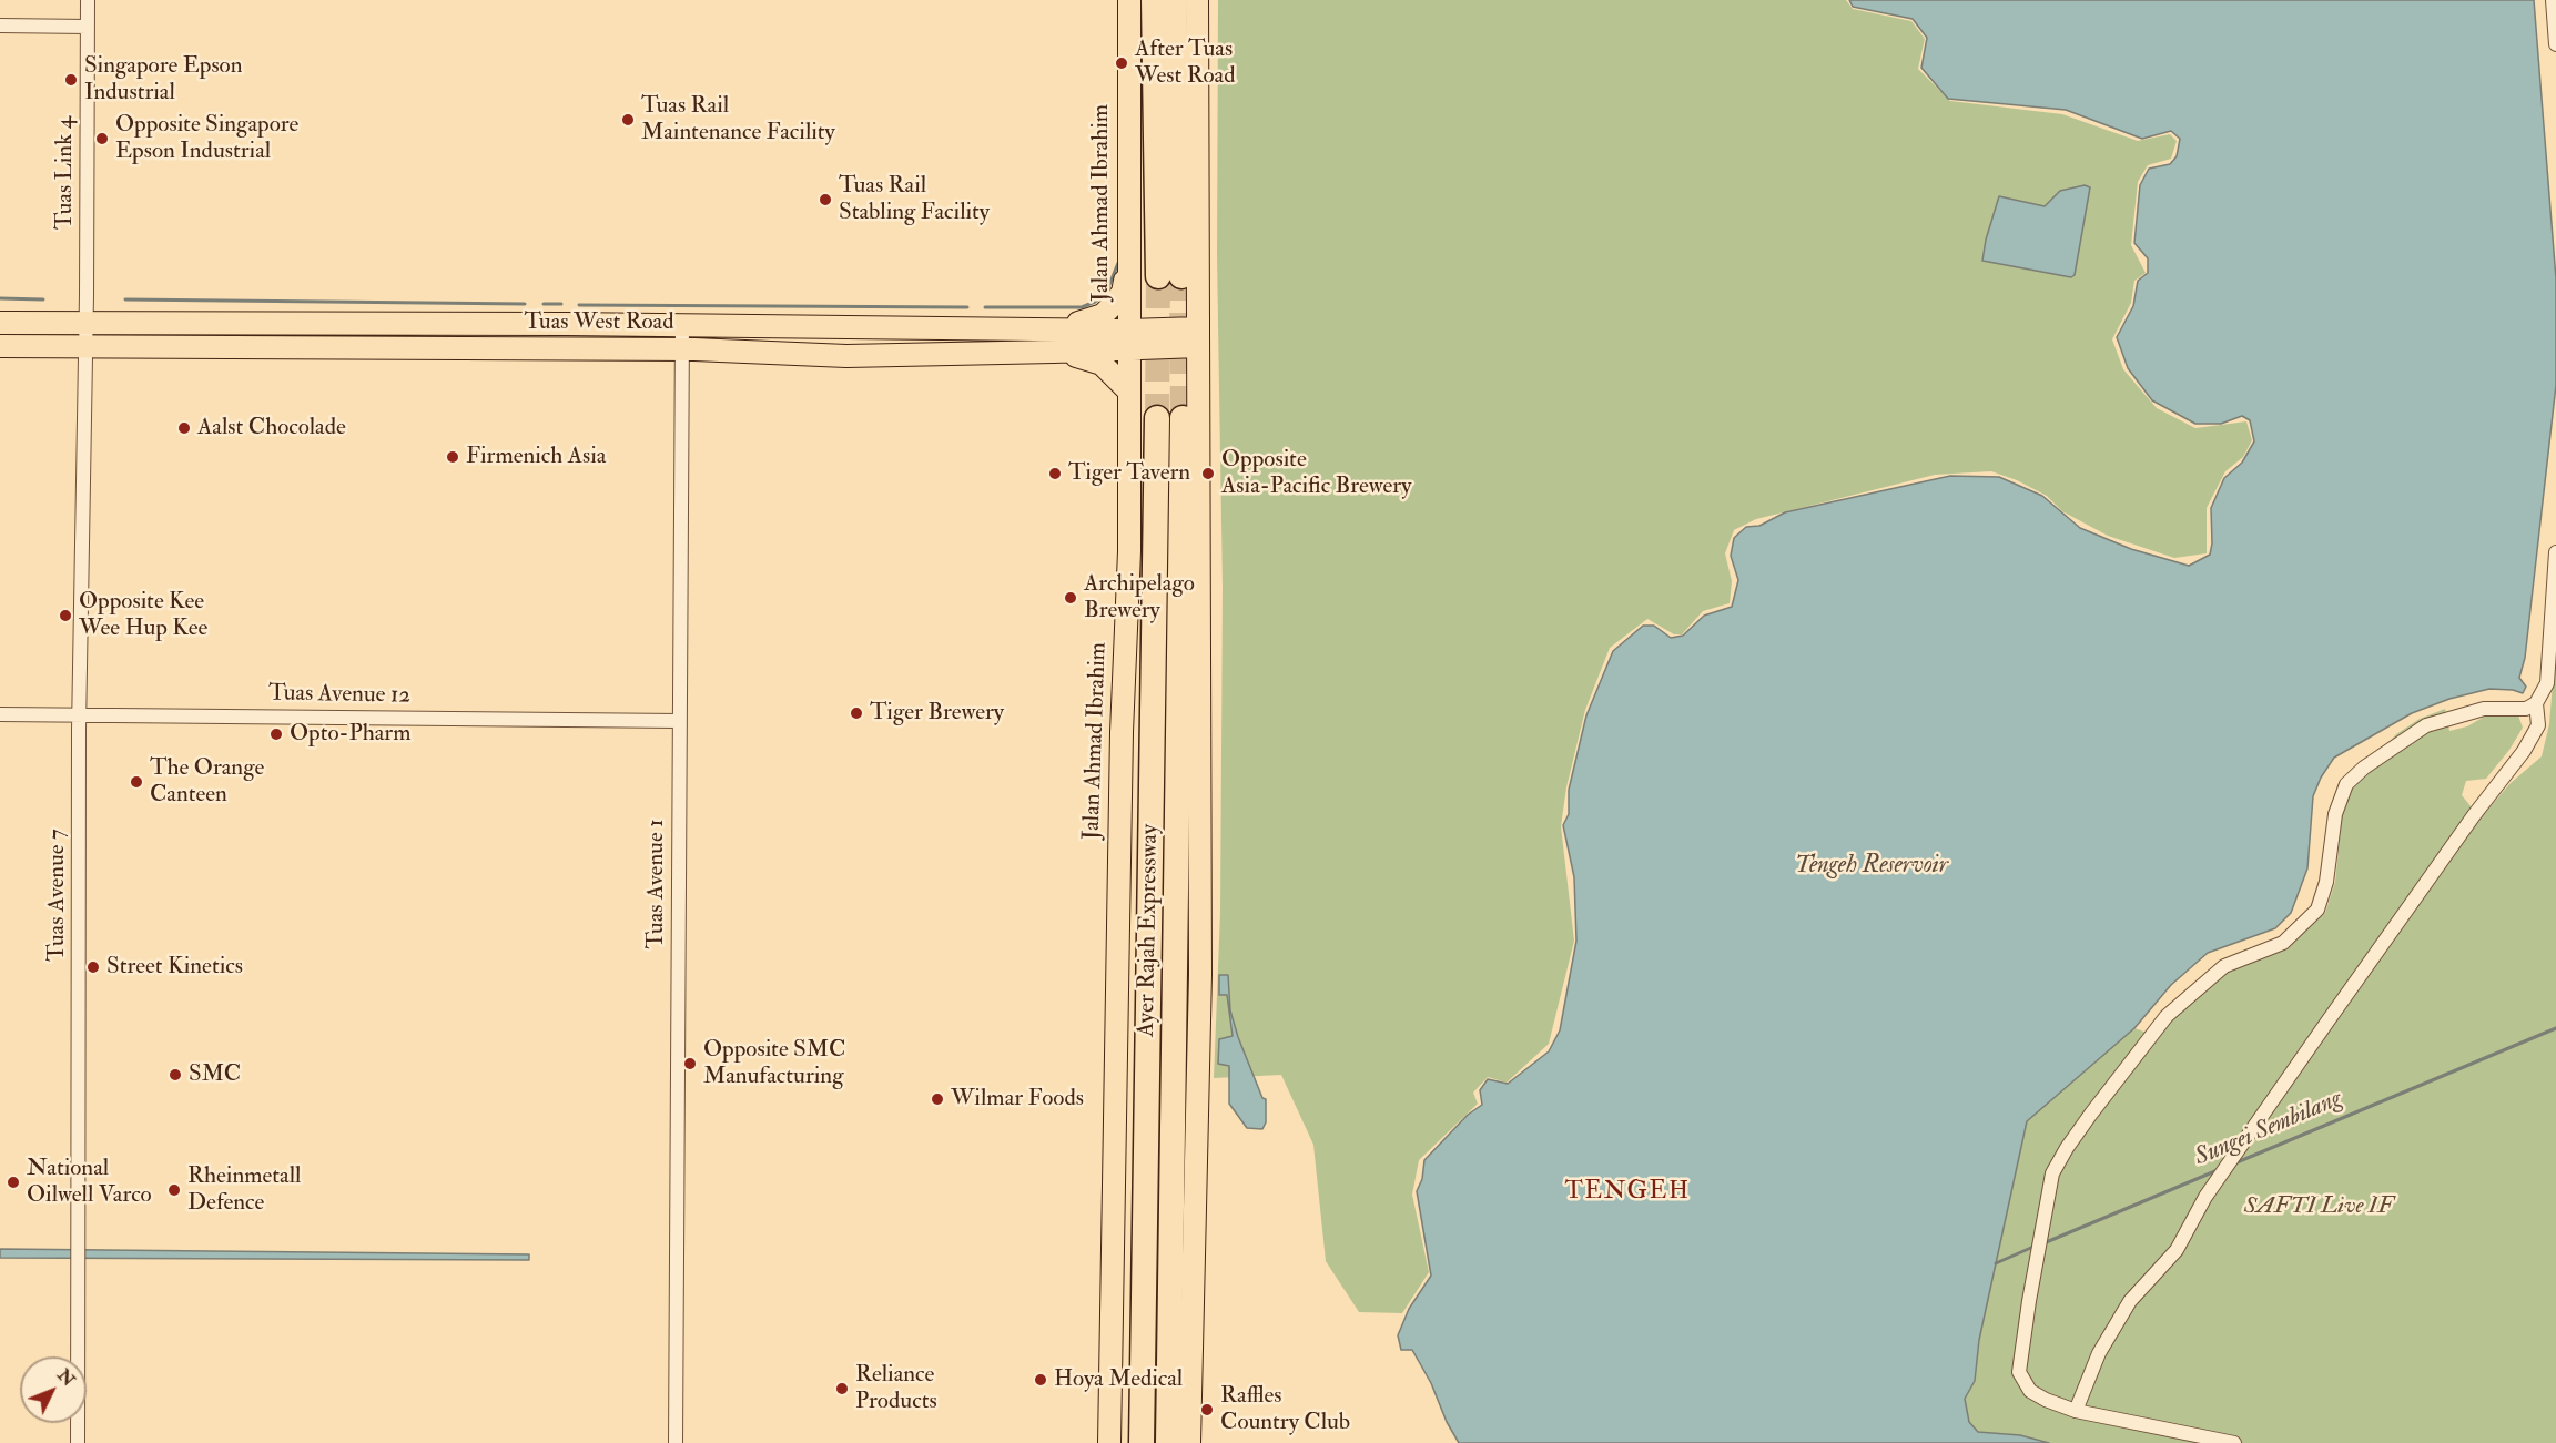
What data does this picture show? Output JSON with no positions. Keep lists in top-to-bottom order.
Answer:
{
  "streets": {
    "highway": ["Ayer Rajah Expressway"],
    "main road": ["Jalan Ahmad Ibrahim", "Tuas West Road"],
    "street": [
      "Tuas Link 4",
      "Tuas Avenue 12",
      "Tuas Avenue 1",
      "Tuas Avenue 7"
    ]
  },
  "crossings": [
    ["Tuas Link 4", "Tuas West Road"],
    ["Tuas Link 4", "Tuas Avenue 7"],
    ["Jalan Ahmad Ibrahim", "Tuas West Road"],
    ["Tuas West Road", "Tuas Avenue 1"],
    ["Tuas West Road", "Tuas Avenue 7"],
    ["Tuas Avenue 12", "Tuas Avenue 1"],
    ["Tuas Avenue 12", "Tuas Avenue 7"]
  ],
  "districts": ["TENGEH"],
  "water": ["Tengeh Reservoir", "Sungei Sembilang"],
  "parks": ["SAFTI Live IF"],
  "places": [
    "After Tuas West Road",
    "Singapore Epson Industrial",
    "Tuas Rail Maintenance Facility",
    "Opposite Singapore Epson Industrial",
    "Tuas Rail Stabling Facility",
    "Aalst Chocolade",
    "Firmenich Asia",
    "Tiger Tavern",
    "Opposite Asia-Pacific Brewery",
    "Archipelago Brewery",
    "Opposite Kee Wee Hup Kee",
    "Tiger Brewery",
    "Opto-Pharm",
    "The Orange Canteen",
    "Street Kinetics",
    "Opposite SMC Manufacturing",
    "SMC",
    "Wilmar Foods",
    "National Oilwell Varco",
    "Rheinmetall Defence",
    "Hoya Medical",
    "Reliance Products",
    "Raffles Country Club"
  ],
  "north": "top right"
}
